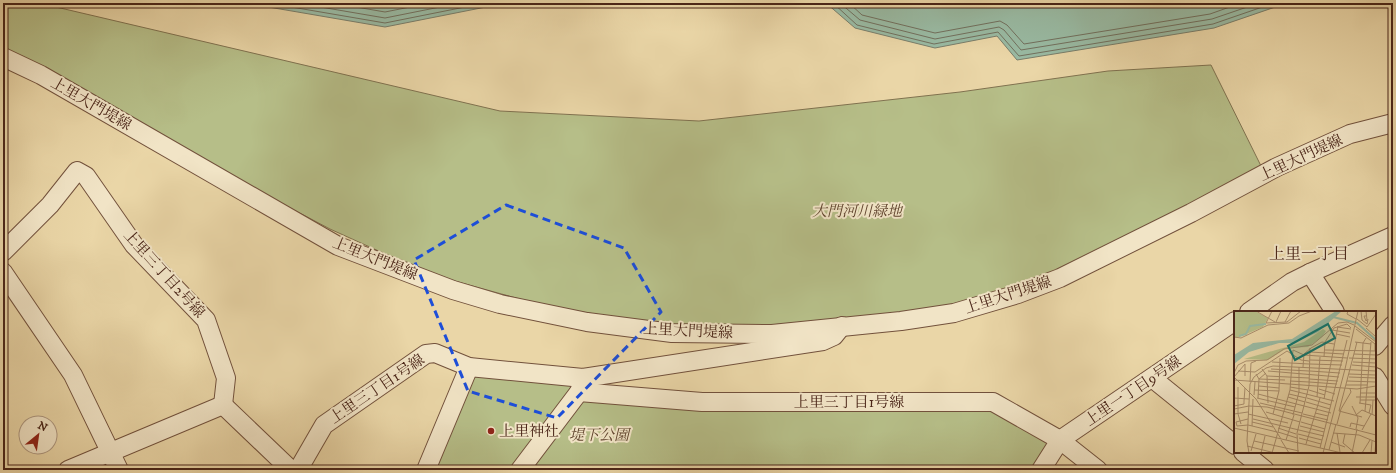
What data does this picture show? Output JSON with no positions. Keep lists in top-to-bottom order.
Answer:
{
  "streets": {
    "street": [
      "上里大門堤線",
      "上里三丁目2号線",
      "上里三丁目1号線",
      "上里一丁目9号線"
    ]
  },
  "crossings": [
    ["上里三丁目1号線", "上里一丁目9号線"]
  ],
  "districts": ["上里一丁目"],
  "parks": ["大門河川緑地", "堤下公園"],
  "places": ["上里神社"],
  "north": "top right"
}
